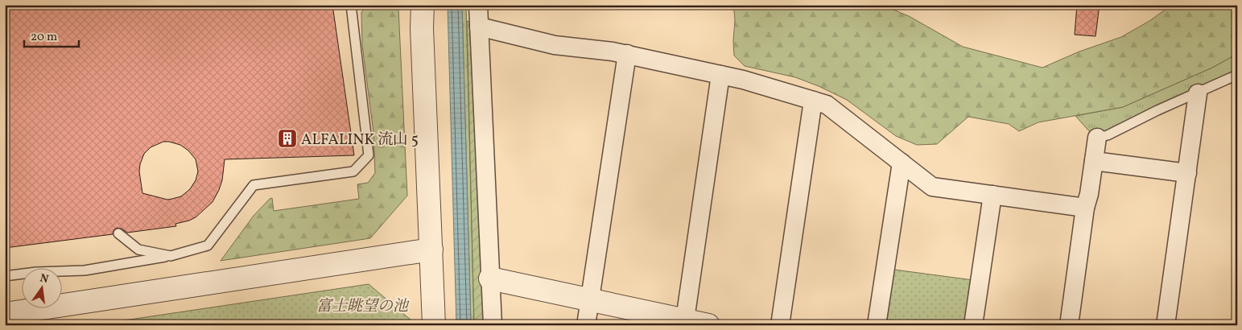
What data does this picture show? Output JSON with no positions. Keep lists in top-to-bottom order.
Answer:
{
  "parks": ["富士眺望の池"],
  "places": {
    "building": ["ALFALINK 流山 5"]
  },
  "scale_bar": "20 m",
  "north": "top"
}
